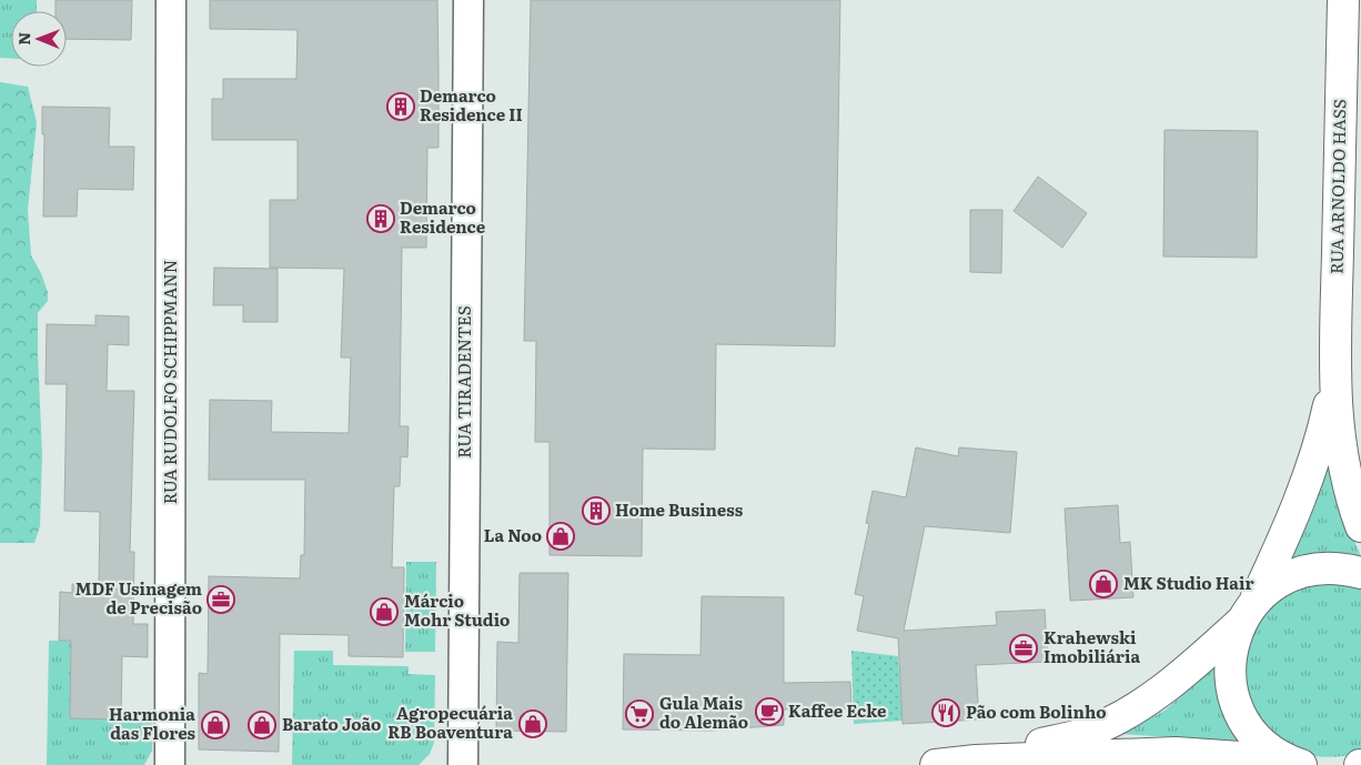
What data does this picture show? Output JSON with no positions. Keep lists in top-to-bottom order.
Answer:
{
  "streets": {
    "main road": ["RUA ARNOLDO HASS"],
    "street": ["RUA RUDOLFO SCHIPPMANN", "RUA TIRADENTES"]
  },
  "places": {
    "building": ["Demarco Residence II", "Demarco Residence", "Home Business"],
    "shop": [
      "La Noo",
      "MK Studio Hair",
      "Márcio Mohr Studio",
      "Agropecuária RB Boaventura",
      "Harmonia das Flores",
      "Barato João"
    ],
    "office": ["MDF Usinagem de Precisão", "Krahewski Imobiliária"],
    "cafe": ["Kaffee Ecke"],
    "restaurant": ["Pão com Bolinho"],
    "supermarket": ["Gula Mais do Alemão"]
  },
  "north": "left"
}
